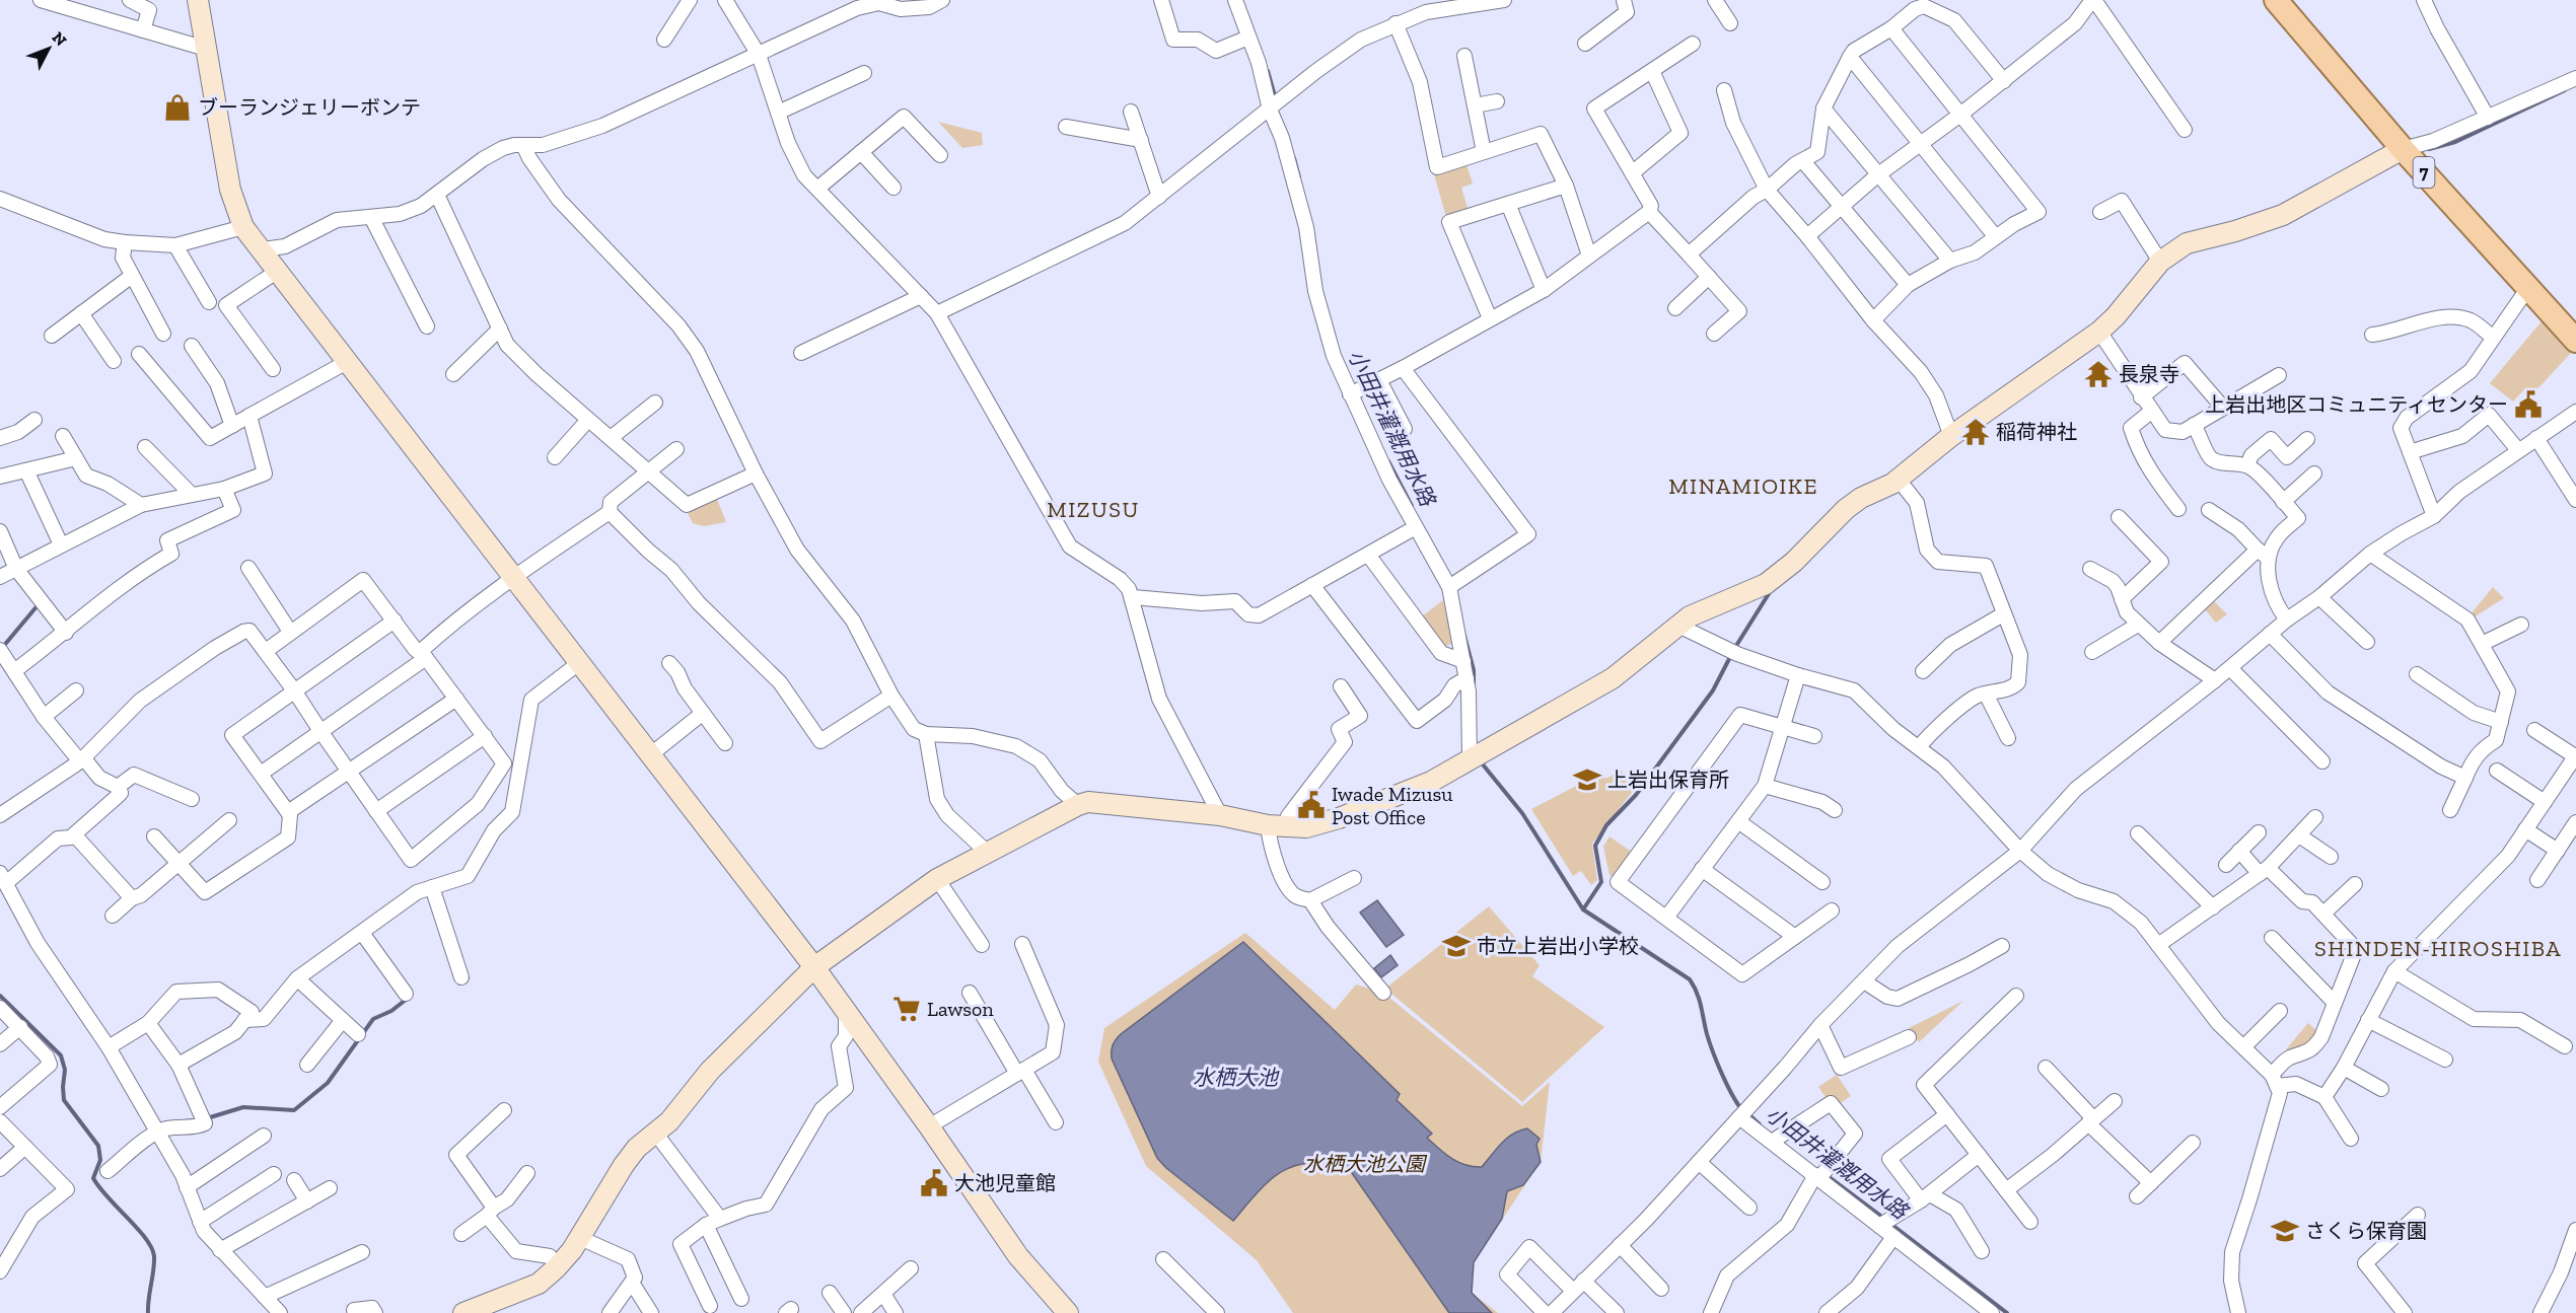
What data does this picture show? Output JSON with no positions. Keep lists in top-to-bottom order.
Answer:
{
  "streets": {
    "main road": ["7"]
  },
  "districts": ["MINAMIOIKE", "MIZUSU", "SHINDEN-HIROSHIBA"],
  "water": ["小田井灌漑用水路", "水栖大池"],
  "parks": ["水栖大池公園"],
  "places": {
    "shop": ["ブーランジェリーボンテ"],
    "temple": ["長泉寺", "稲荷神社"],
    "public building": ["上岩出地区コミュニティセンター", "Iwade Mizusu Post Office", "大池児童館"],
    "school or university": ["上岩出保育所", "市立上岩出小学校", "さくら保育園"],
    "supermarket": ["Lawson"]
  },
  "north": "top right"
}
